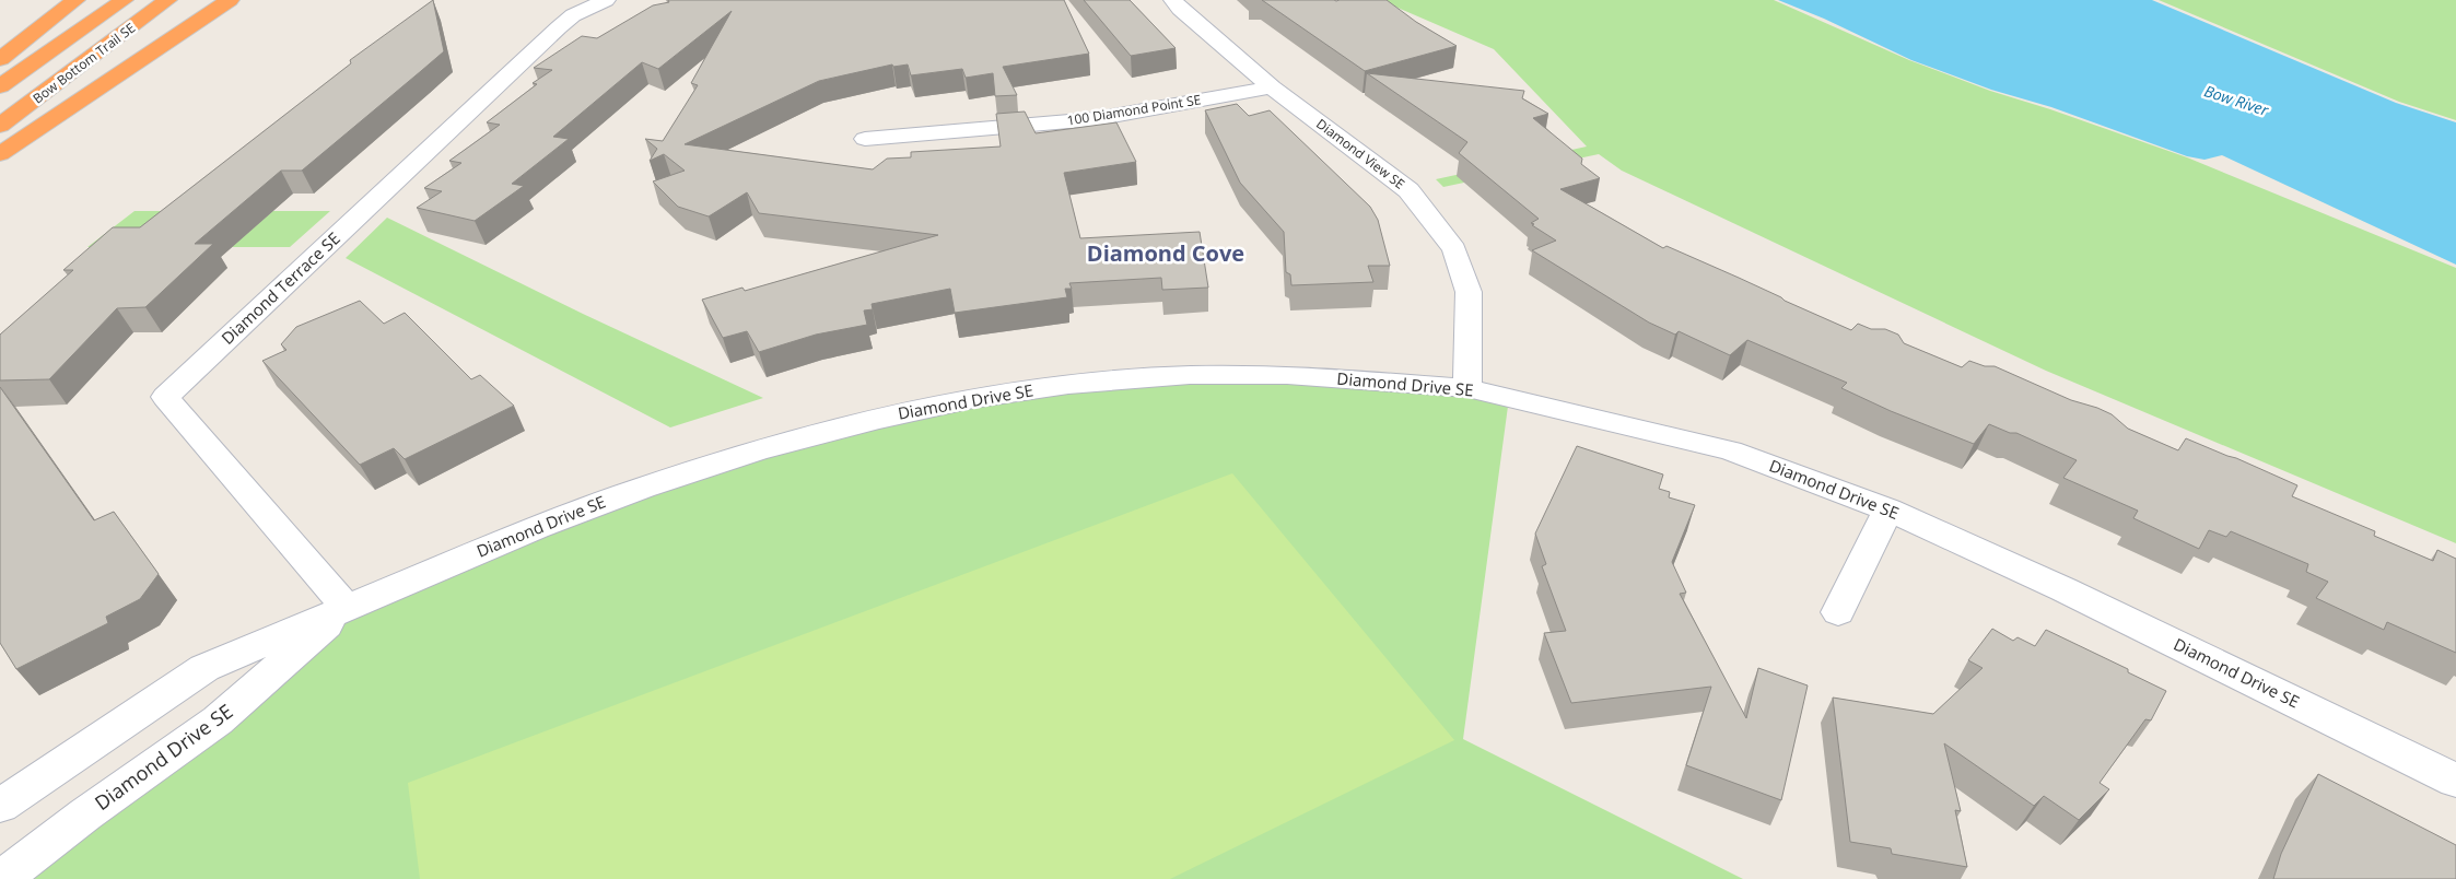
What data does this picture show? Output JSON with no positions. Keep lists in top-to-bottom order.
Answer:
{
  "streets": {
    "highway": ["Bow Bottom Trail SE"],
    "street": [
      "100 Diamond Point SE",
      "Diamond View SE",
      "Diamond Terrace SE",
      "Diamond Drive SE"
    ]
  },
  "crossings": [
    ["100 Diamond Point SE", "Diamond View SE"],
    ["Diamond View SE", "Diamond Drive SE"],
    ["Diamond Terrace SE", "Diamond Drive SE"]
  ],
  "districts": ["Diamond Cove"],
  "water": ["Bow River"]
}
